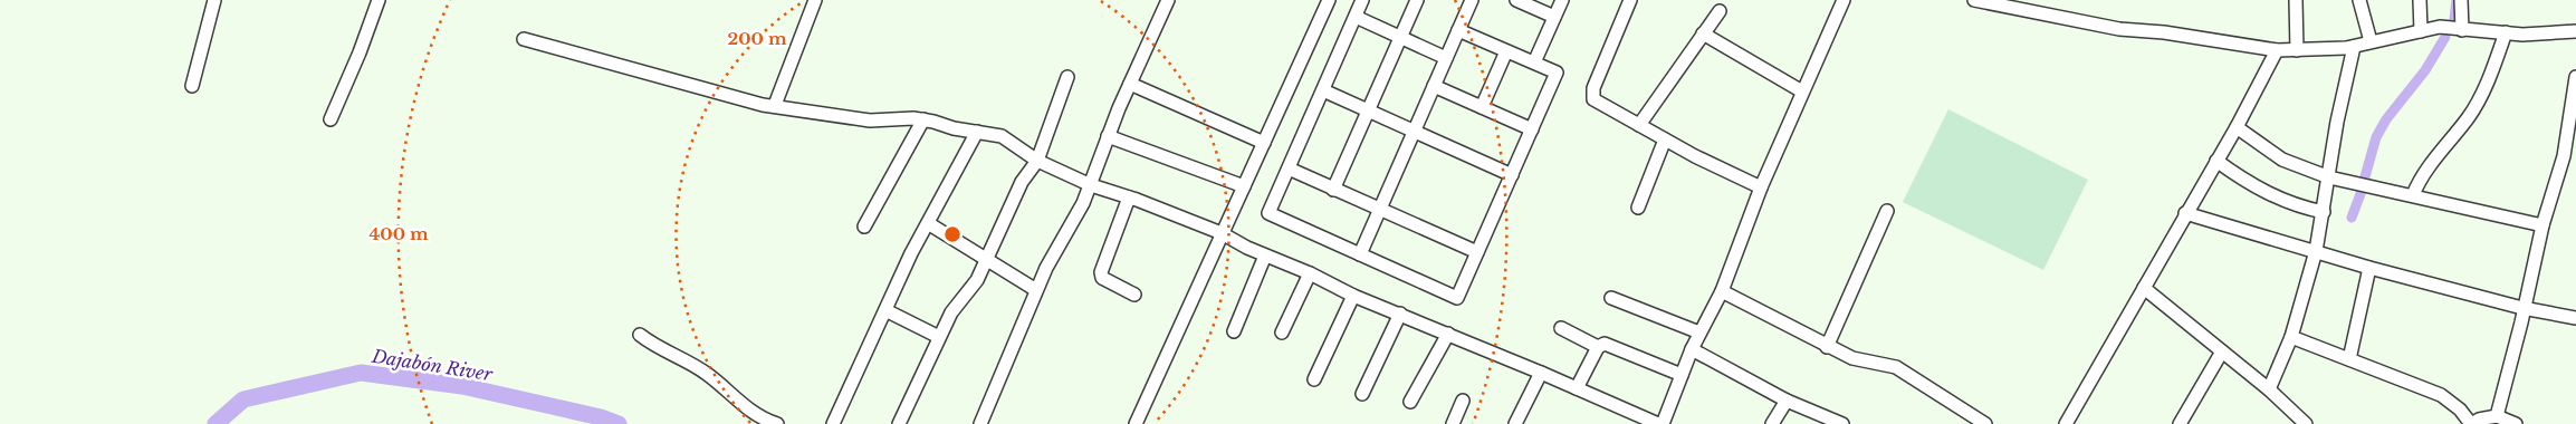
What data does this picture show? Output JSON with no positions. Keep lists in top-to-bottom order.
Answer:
{
  "water": ["Dajabón River"],
  "rings": ["200 m", "400 m"]
}
